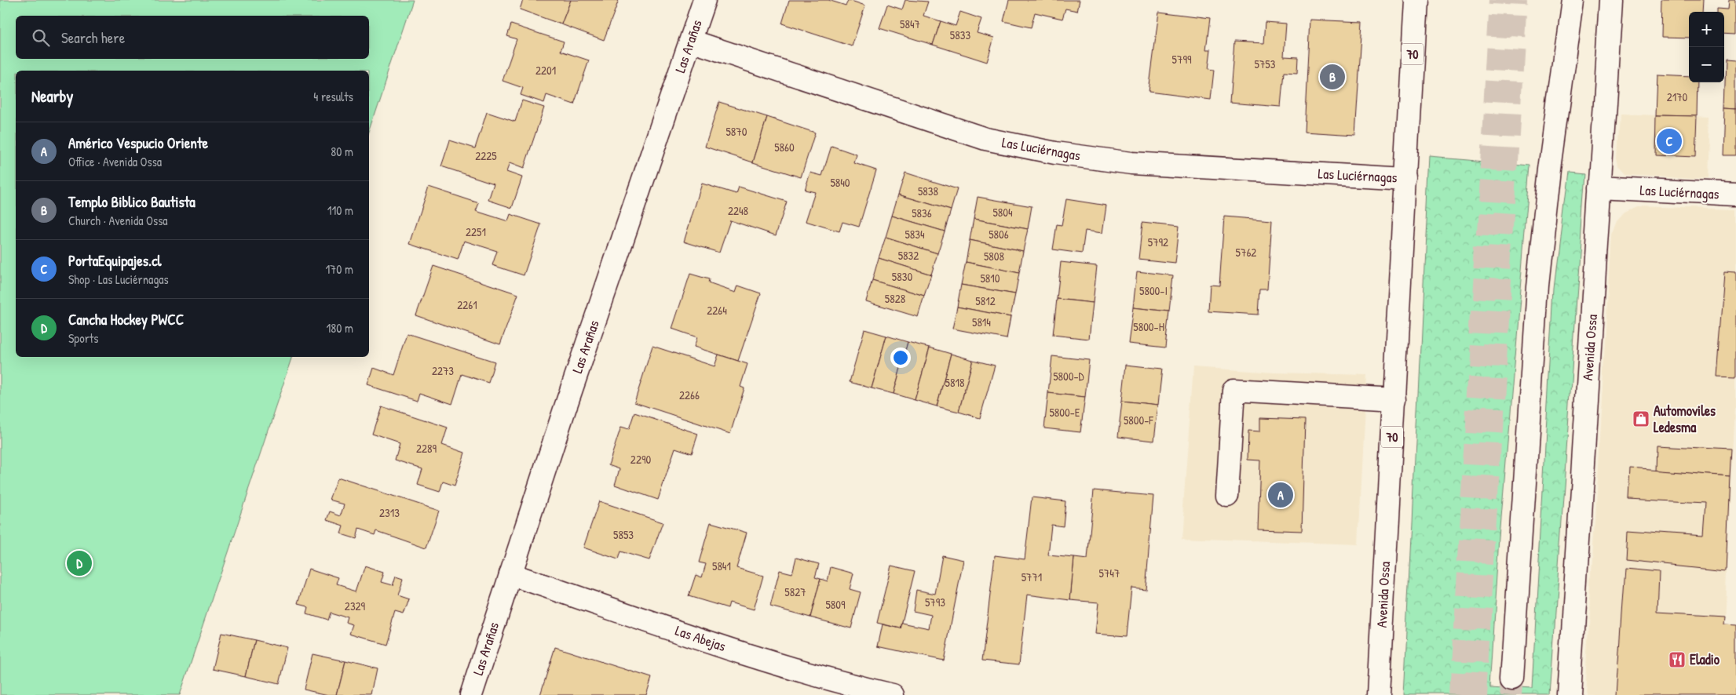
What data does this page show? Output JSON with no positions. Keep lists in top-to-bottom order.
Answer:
{
  "streets": {
    "main road": [
      "Las Arañas",
      "70",
      "Las Luciérnagas",
      "Avenida Ossa",
      "Las Abejas"
    ]
  },
  "crossings": [
    ["Las Arañas", "Las Luciérnagas"],
    ["Las Arañas", "Las Abejas"],
    ["Las Luciérnagas", "Avenida Ossa"]
  ],
  "places": {
    "shop": ["Automoviles Ledesma"],
    "restaurant": ["Eladio"]
  },
  "house_numbers": [
    "5847",
    "5833",
    "5799",
    "5753",
    "2201",
    "2170",
    "5870",
    "5860",
    "2225",
    "5840",
    "5838",
    "2248",
    "5804",
    "5836",
    "2251",
    "5834",
    "5806",
    "5792",
    "5762",
    "5832",
    "5808",
    "5830",
    "5810",
    "5800-I",
    "5828",
    "5812",
    "2261",
    "2264",
    "5814",
    "5800-H",
    "2273",
    "5800-D",
    "5818",
    "2266",
    "5800-E",
    "5800-F",
    "2289",
    "2290",
    "2313",
    "5853",
    "5841",
    "5747",
    "5771",
    "5827",
    "5793",
    "5809",
    "2329"
  ],
  "page": {
    "map_buttons": ["+", "−"],
    "search": "Search here",
    "pins": [
      "B",
      "C",
      "A",
      "D"
    ],
    "heading": ["Nearby", "4 results"],
    "list": [
      {
        "mark": "A",
        "name": "Américo Vespucio Oriente",
        "note": "Office · Avenida Ossa",
        "value": "80 m"
      },
      {
        "mark": "B",
        "name": "Templo Biblico Bautista",
        "note": "Church · Avenida Ossa",
        "value": "110 m"
      },
      {
        "mark": "C",
        "name": "PortaEquipajes.cl",
        "note": "Shop · Las Luciérnagas",
        "value": "170 m"
      },
      {
        "mark": "D",
        "name": "Cancha Hockey PWCC",
        "note": "Sports",
        "value": "180 m"
      }
    ]
  }
}
